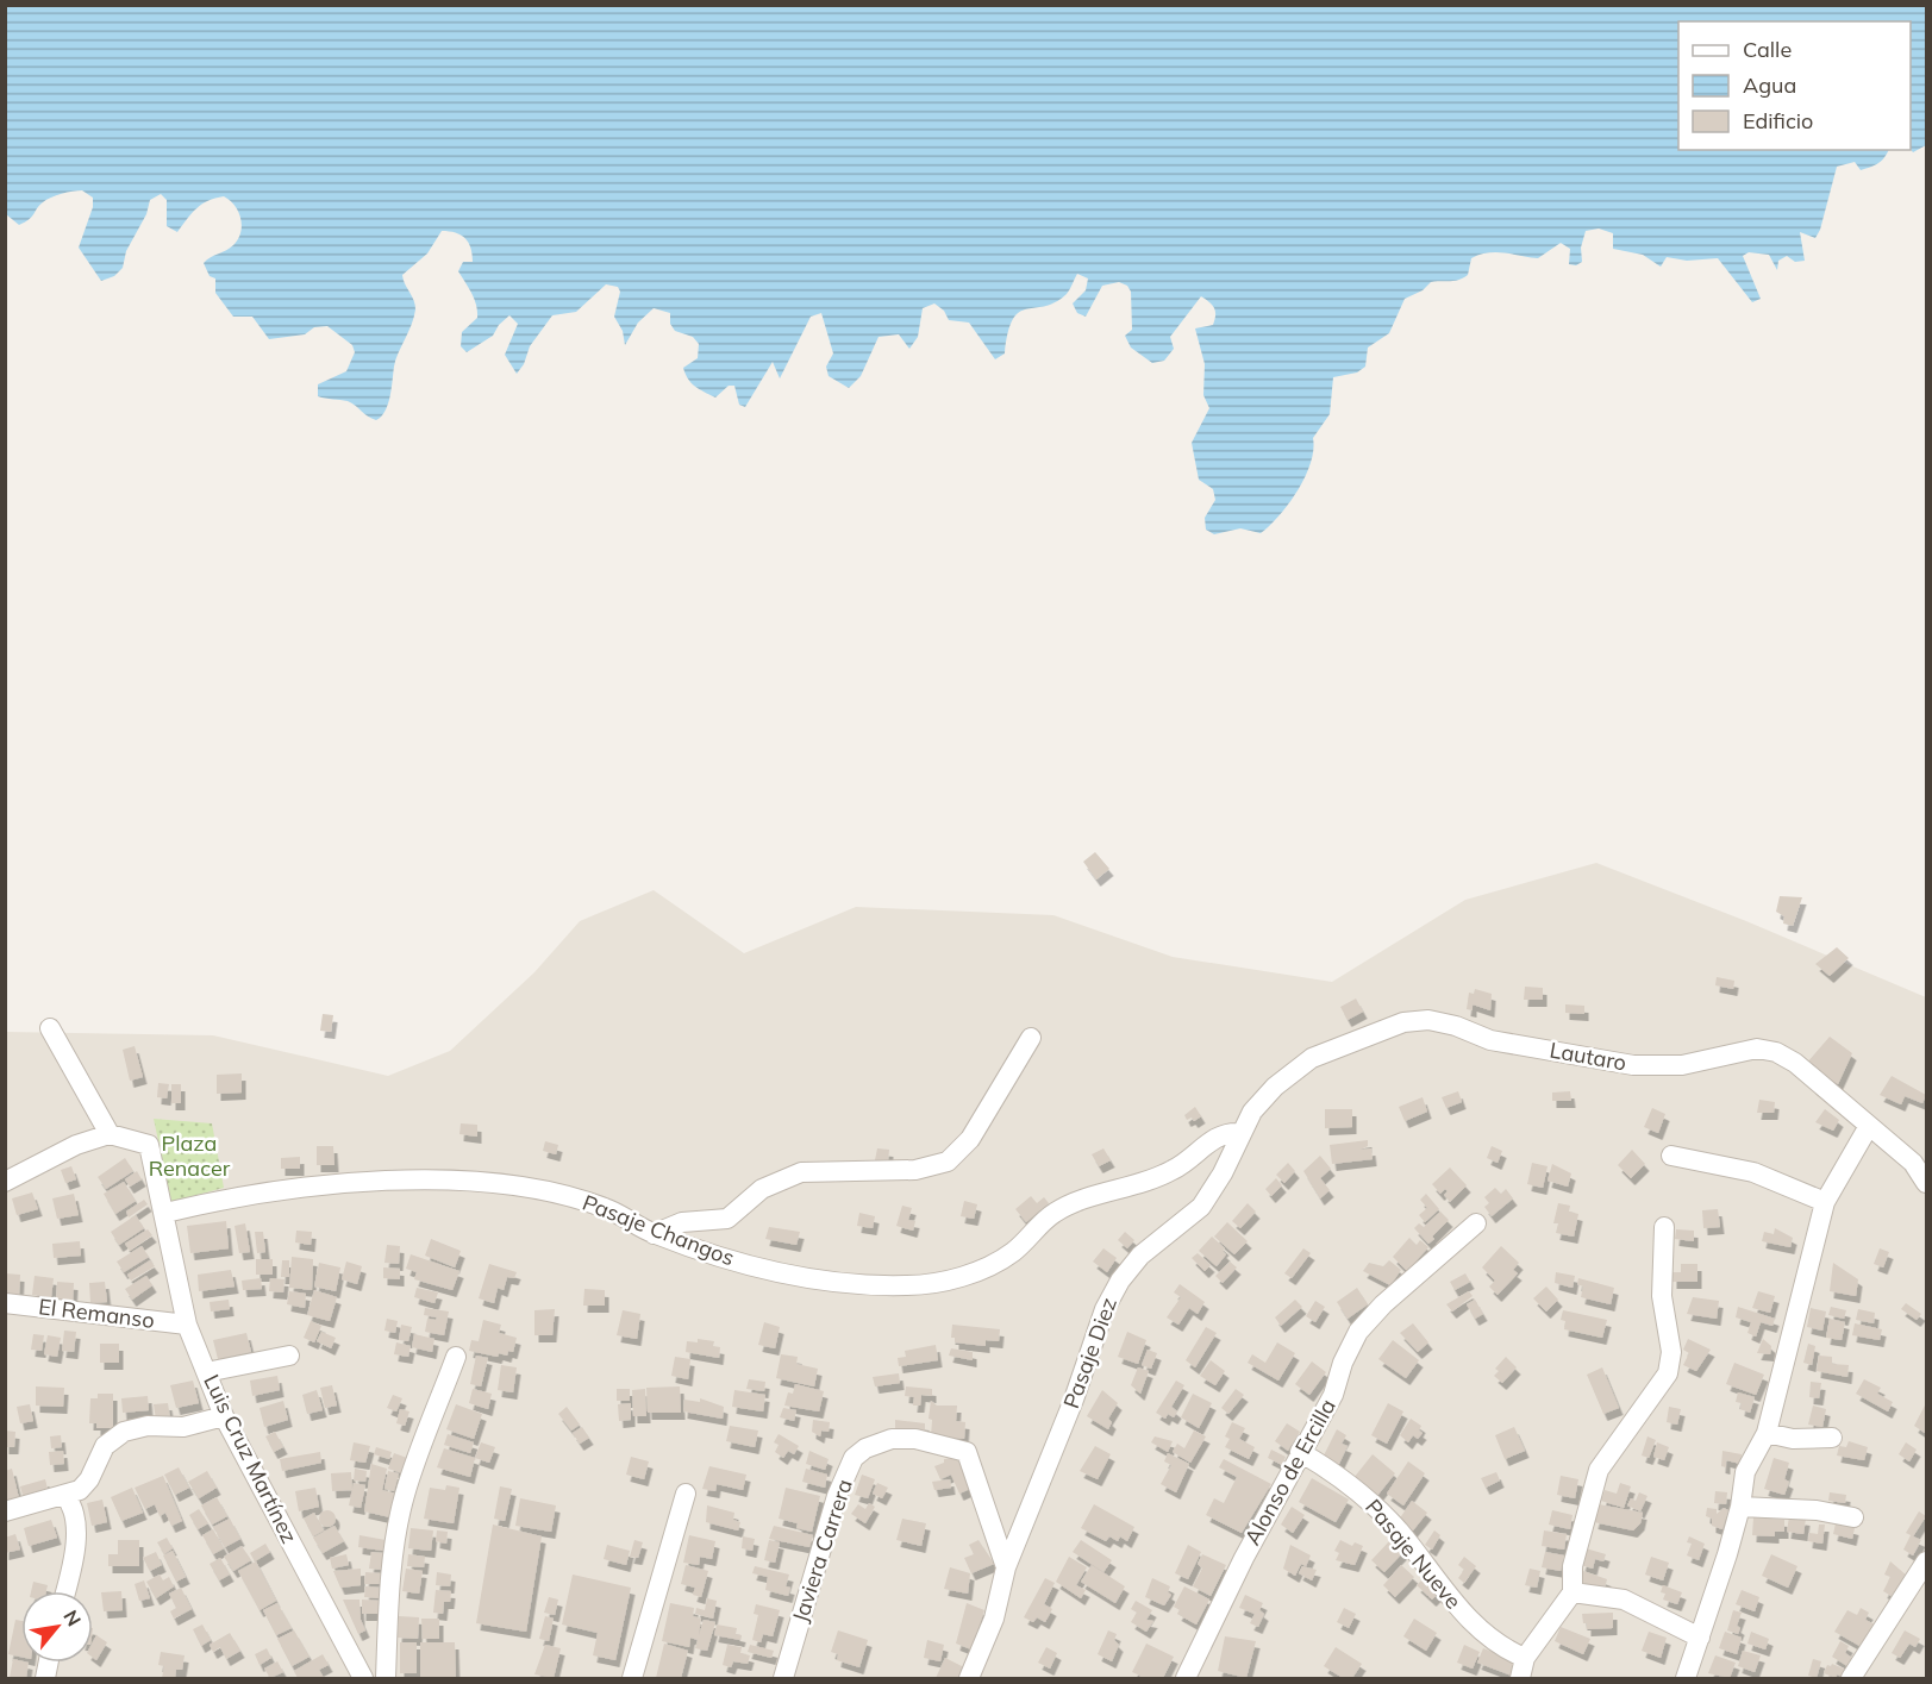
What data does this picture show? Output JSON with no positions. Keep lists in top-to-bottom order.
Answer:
{
  "streets": {
    "street": [
      "Lautaro",
      "Pasaje Changos",
      "El Remanso",
      "Pasaje Diez",
      "Luis Cruz Martínez",
      "Alonso de Ercilla",
      "Javiera Carrera",
      "Pasaje Nueve"
    ]
  },
  "crossings": [
    ["Lautaro", "Pasaje Changos"],
    ["Lautaro", "Pasaje Diez"],
    ["Pasaje Changos", "Pasaje Diez"],
    ["Pasaje Changos", "Luis Cruz Martínez"],
    ["El Remanso", "Luis Cruz Martínez"],
    ["Pasaje Diez", "Javiera Carrera"],
    ["Alonso de Ercilla", "Pasaje Nueve"]
  ],
  "parks": ["Plaza Renacer"],
  "legend": ["Calle", "Agua", "Edificio"],
  "north": "top right"
}
